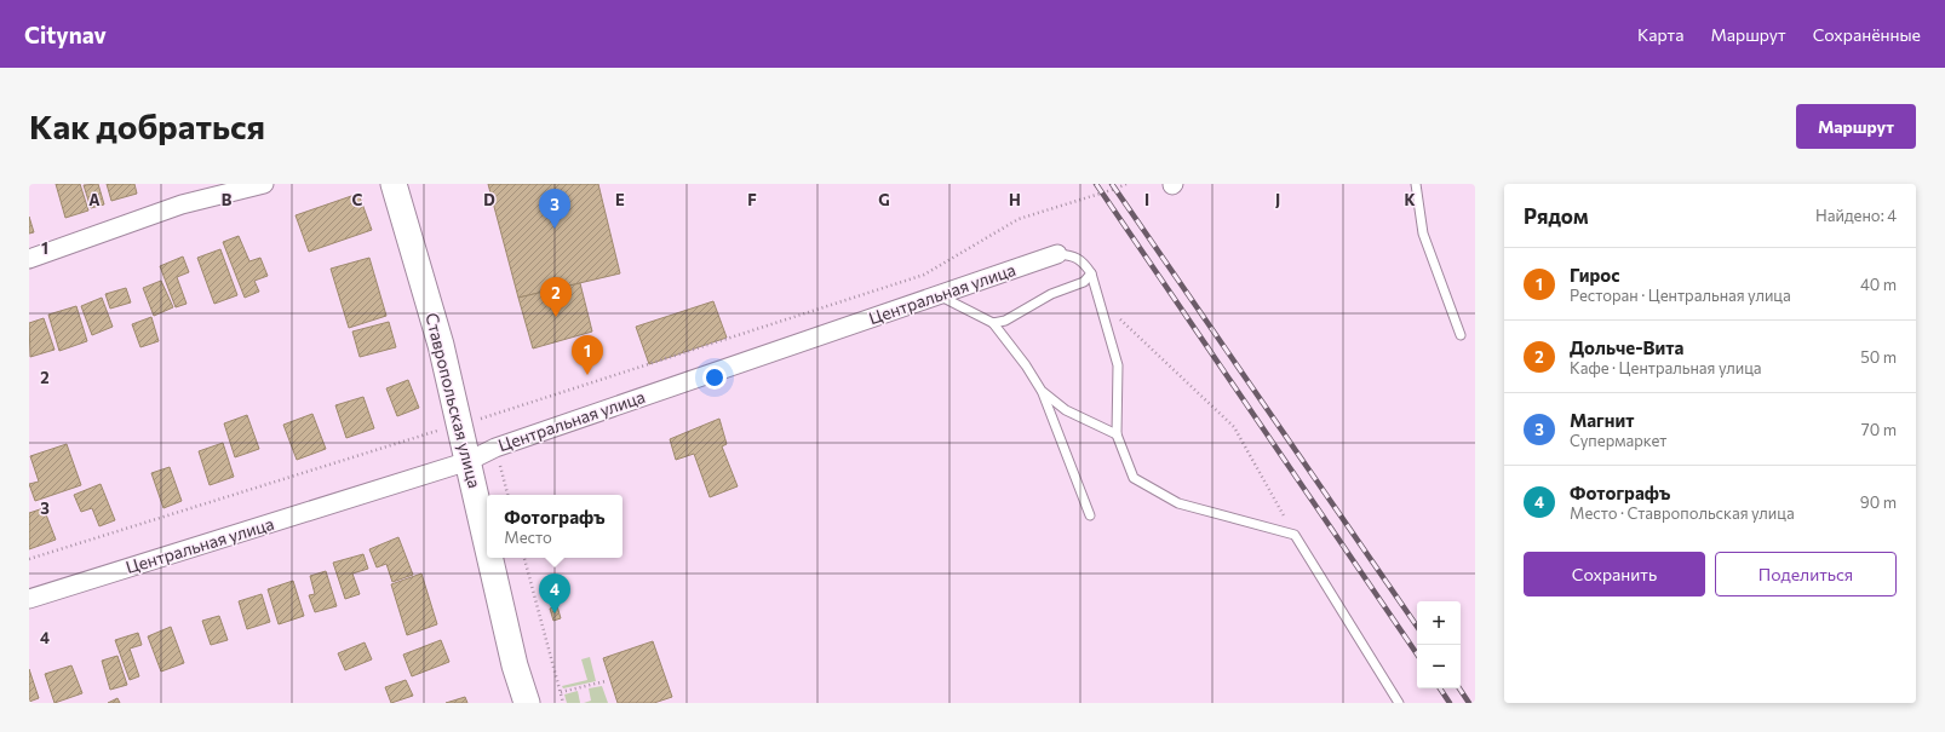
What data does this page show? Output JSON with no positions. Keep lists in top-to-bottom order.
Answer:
{
  "streets": {
    "street": ["Центральная улица", "Ставропольская улица"]
  },
  "crossings": [
    ["Центральная улица", "Ставропольская улица"]
  ],
  "page": {
    "header": "Citynav",
    "nav": ["Карта", "Маршрут", "Сохранённые"],
    "buttons": [
      "Маршрут",
      ["Сохранить", "Поделиться"]
    ],
    "title": "Как добраться",
    "heading": ["Рядом", "Найдено: 4"],
    "pins": [
      "3",
      "2",
      "1",
      "4"
    ],
    "list": [
      {
        "mark": "1",
        "name": "Гирос",
        "note": "Ресторан · Центральная улица",
        "value": "40 m"
      },
      {
        "mark": "2",
        "name": "Дольче-Вита",
        "note": "Кафе · Центральная улица",
        "value": "50 m"
      },
      {
        "mark": "3",
        "name": "Магнит",
        "note": "Супермаркет",
        "value": "70 m"
      },
      {
        "mark": "4",
        "name": "Фотографъ",
        "note": "Место · Ставропольская улица",
        "value": "90 m"
      }
    ],
    "popup": ["Фотографъ", "Место"],
    "map_buttons": ["+", "−"]
  },
  "grid": {
    "columns": [
      "A",
      "B",
      "C",
      "D",
      "E",
      "F",
      "G",
      "H",
      "I",
      "J",
      "K"
    ],
    "rows": [
      "1",
      "2",
      "3",
      "4"
    ]
  }
}
